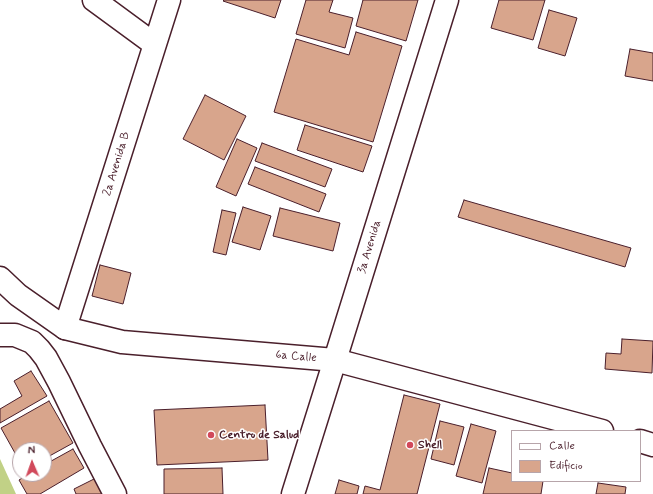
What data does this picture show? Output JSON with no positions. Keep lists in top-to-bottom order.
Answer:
{
  "streets": {
    "street": ["2a Avenida B", "3a Avenida", "6a Calle"]
  },
  "crossings": [
    ["2a Avenida B", "6a Calle"],
    ["3a Avenida", "6a Calle"]
  ],
  "places": ["Centro de Salud", "Shell"],
  "legend": ["Calle", "Edificio"],
  "north": "top"
}
